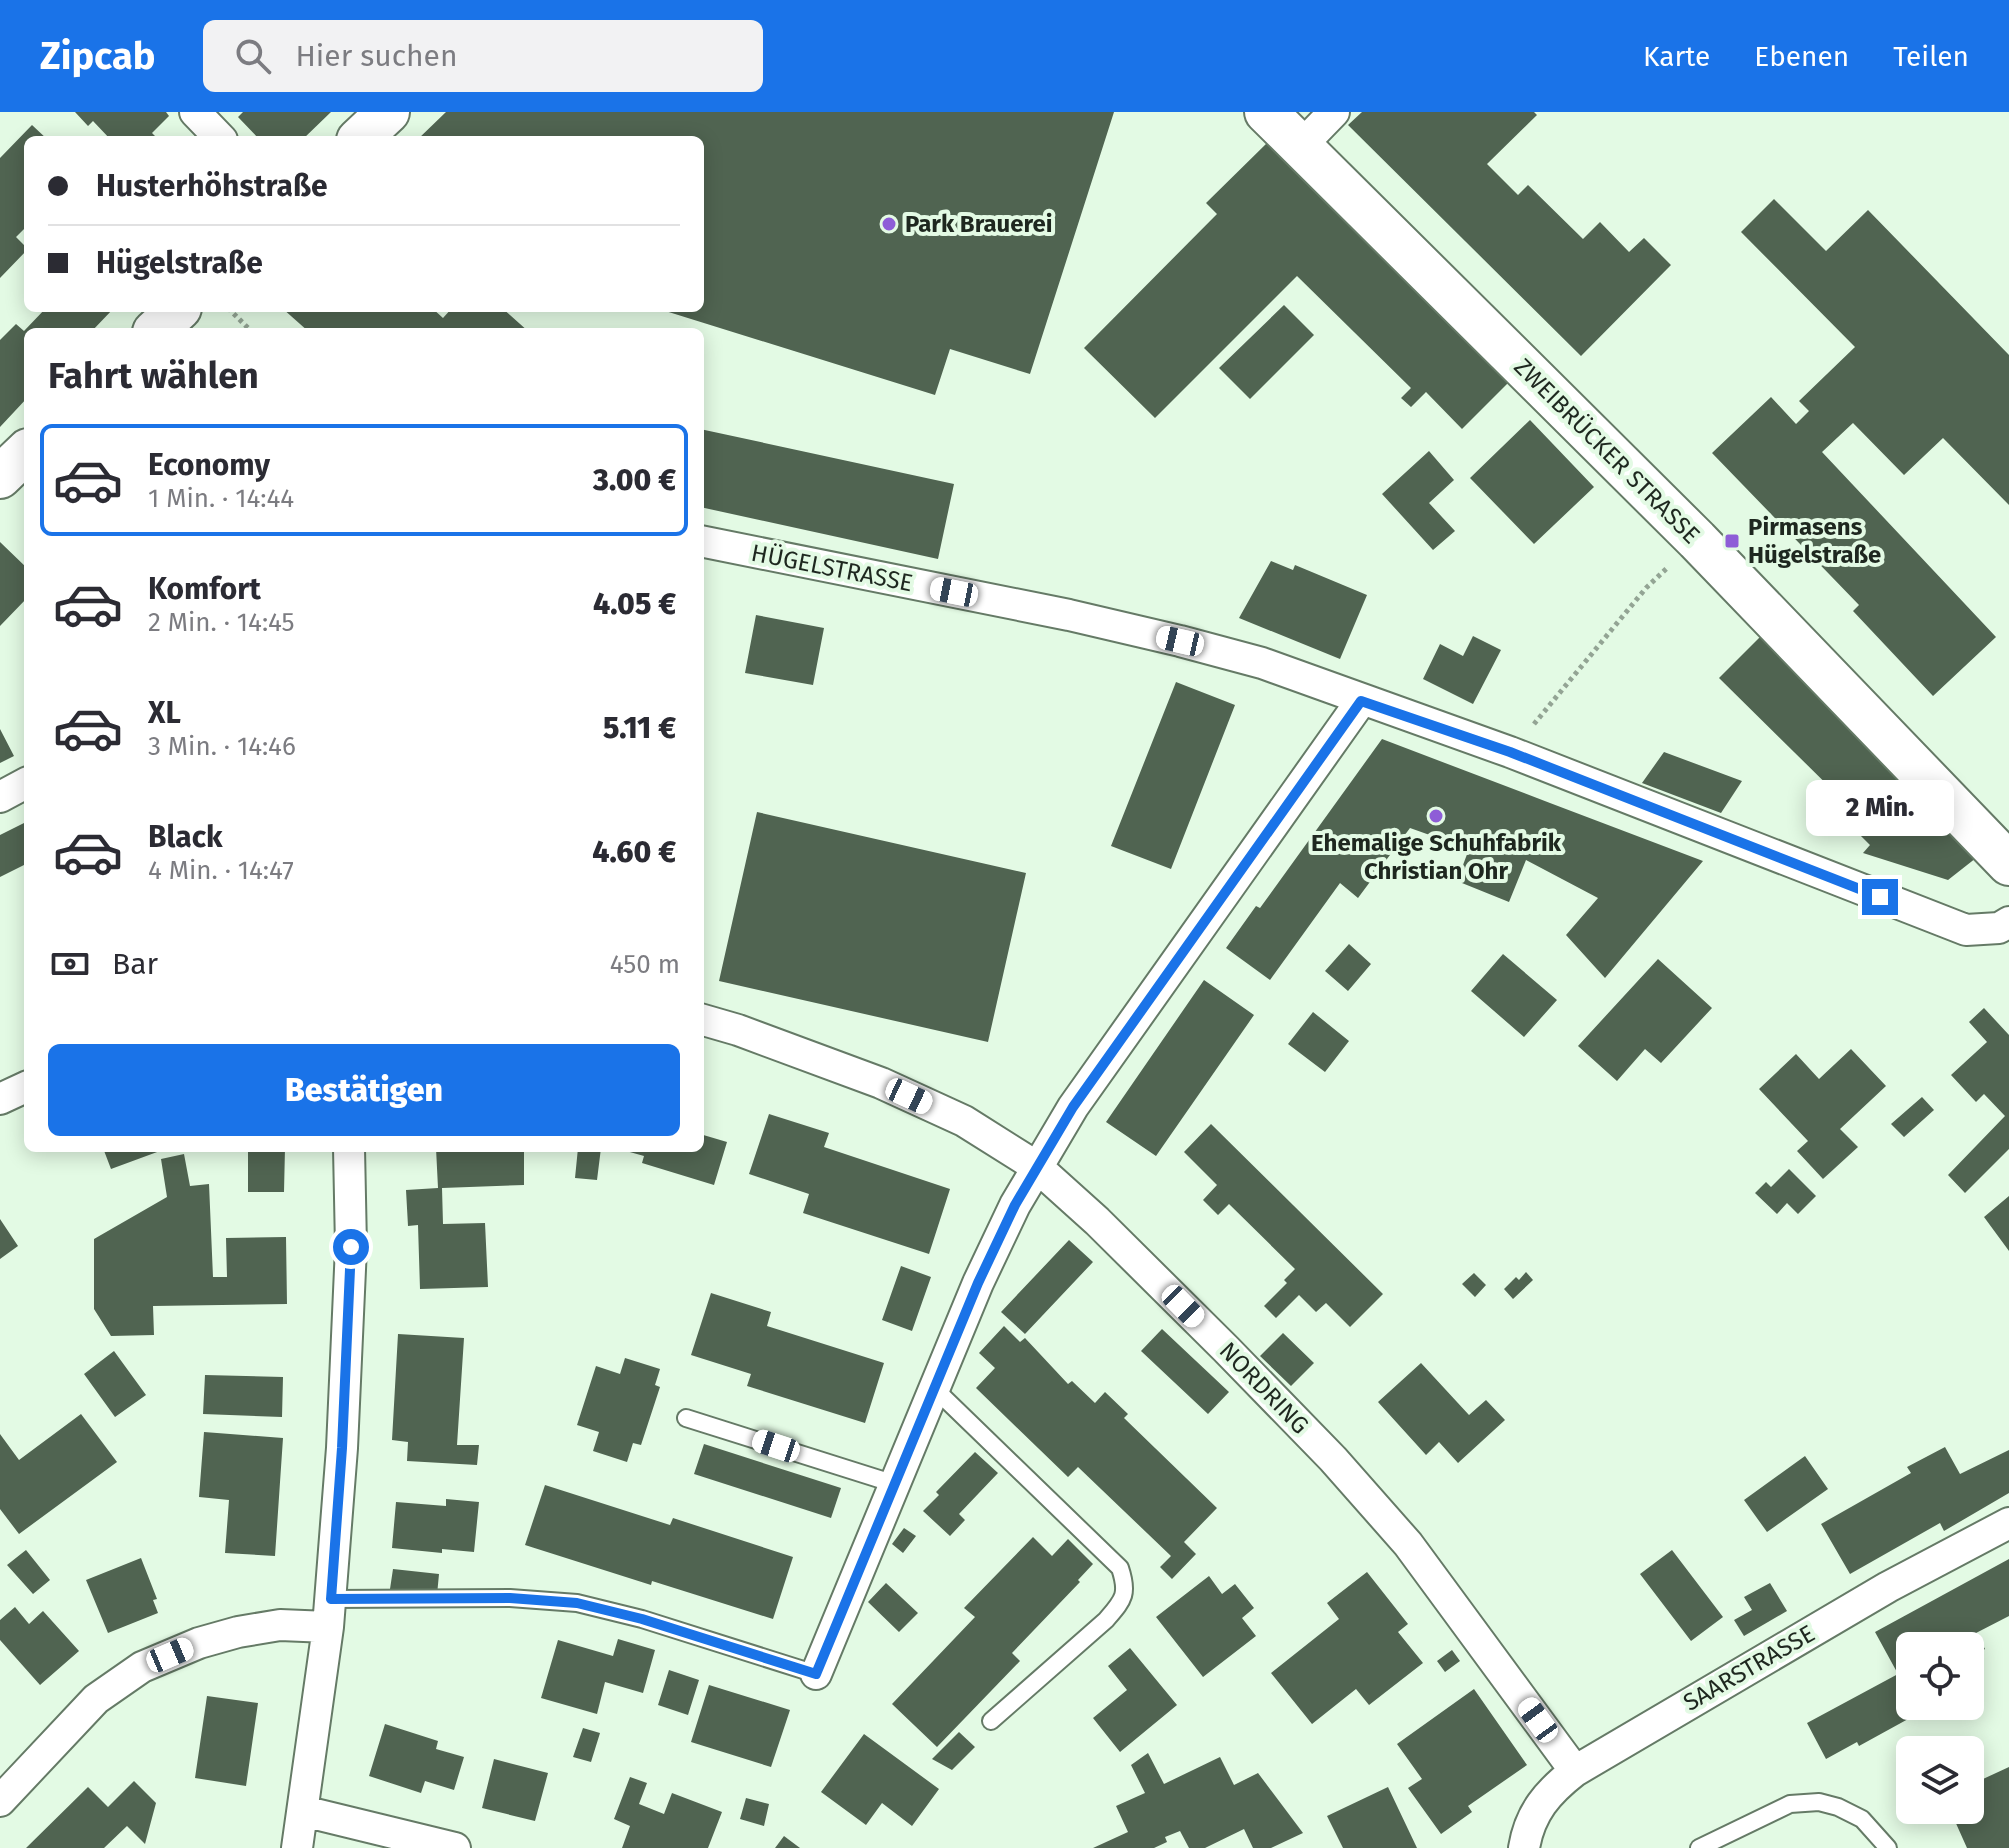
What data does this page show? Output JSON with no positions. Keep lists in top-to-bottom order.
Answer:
{
  "streets": {
    "street": [
      "ZWEIBRÜCKER STRASSE",
      "HÜGELSTRASSE",
      "NORDRING",
      "SAARSTRASSE"
    ]
  },
  "crossings": [
    ["NORDRING", "SAARSTRASSE"]
  ],
  "places": {
    "other": ["Park Brauerei", "Ehemalige Schuhfabrik Christian Ohr"],
    "transit": ["Pirmasens Hügelstraße"]
  },
  "page": {
    "header": "Zipcab",
    "search": "Hier suchen",
    "nav": ["Karte", "Ebenen", "Teilen"],
    "banner": ["Husterhöhstraße", "Hügelstraße"],
    "heading": "Fahrt wählen",
    "list": [
      {
        "name": "Economy",
        "note": "1 Min. · 14:44",
        "value": "3.00 €"
      },
      {
        "name": "Komfort",
        "note": "2 Min. · 14:45",
        "value": "4.05 €"
      },
      {
        "name": "XL",
        "note": "3 Min. · 14:46",
        "value": "5.11 €"
      },
      {
        "name": "Black",
        "note": "4 Min. · 14:47",
        "value": "4.60 €"
      }
    ],
    "bubble": "2 Min.",
    "pay": ["Bar", "450 m"],
    "buttons": "Bestätigen"
  }
}
